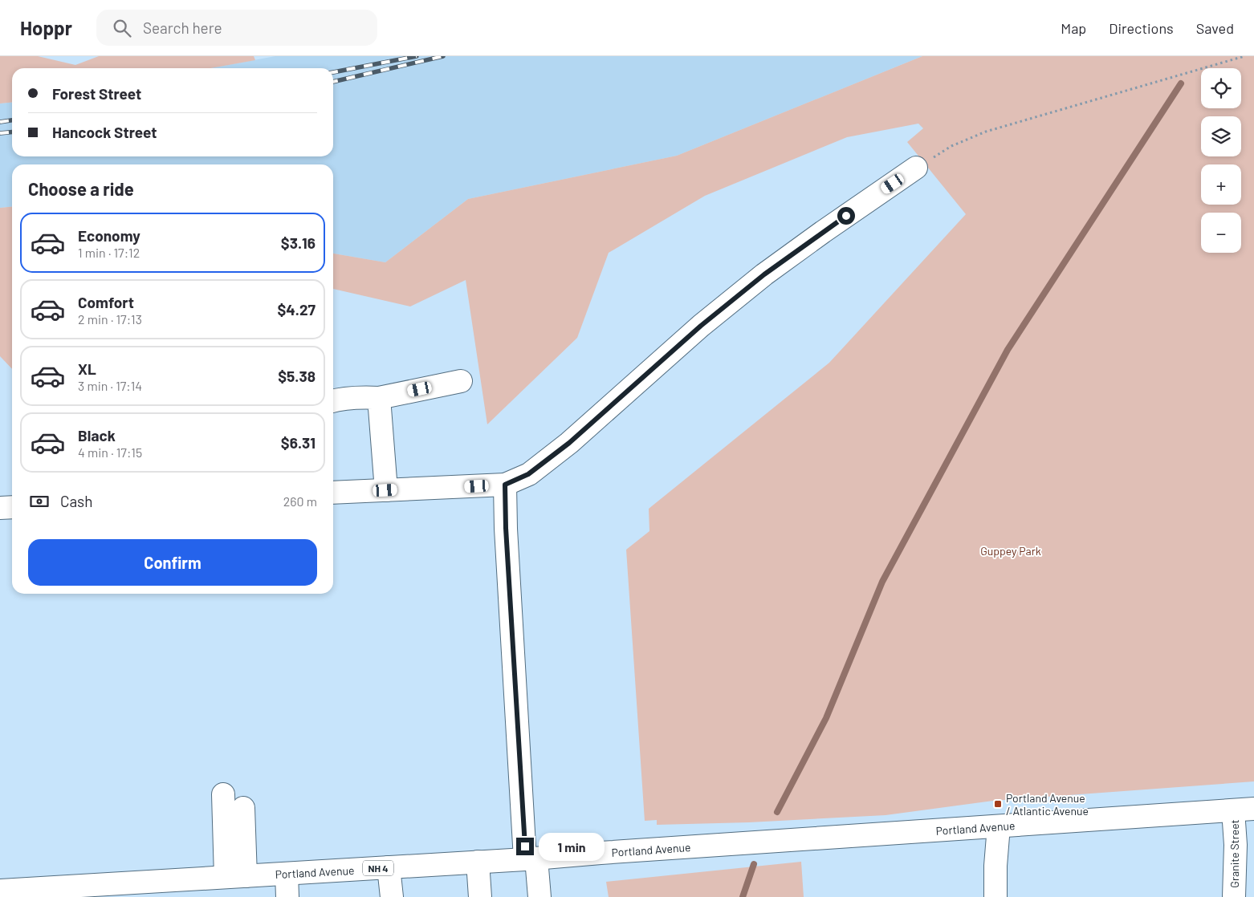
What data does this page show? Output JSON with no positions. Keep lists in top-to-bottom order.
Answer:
{
  "streets": {
    "street": ["Portland Avenue", "Granite Street", "NH 4"]
  },
  "crossings": [
    ["Portland Avenue", "Granite Street"]
  ],
  "parks": ["Guppey Park"],
  "places": {
    "transit": ["Portland Avenue / Atlantic Avenue"]
  },
  "page": {
    "header": "Hoppr",
    "search": "Search here",
    "nav": ["Map", "Directions", "Saved"],
    "map_buttons": ["+", "−"],
    "banner": ["Forest Street", "Hancock Street"],
    "heading": "Choose a ride",
    "list": [
      {
        "name": "Economy",
        "note": "1 min · 17:12",
        "value": "$3.16"
      },
      {
        "name": "Comfort",
        "note": "2 min · 17:13",
        "value": "$4.27"
      },
      {
        "name": "XL",
        "note": "3 min · 17:14",
        "value": "$5.38"
      },
      {
        "name": "Black",
        "note": "4 min · 17:15",
        "value": "$6.31"
      }
    ],
    "pay": ["Cash", "260 m"],
    "buttons": "Confirm",
    "bubble": "1 min"
  }
}
